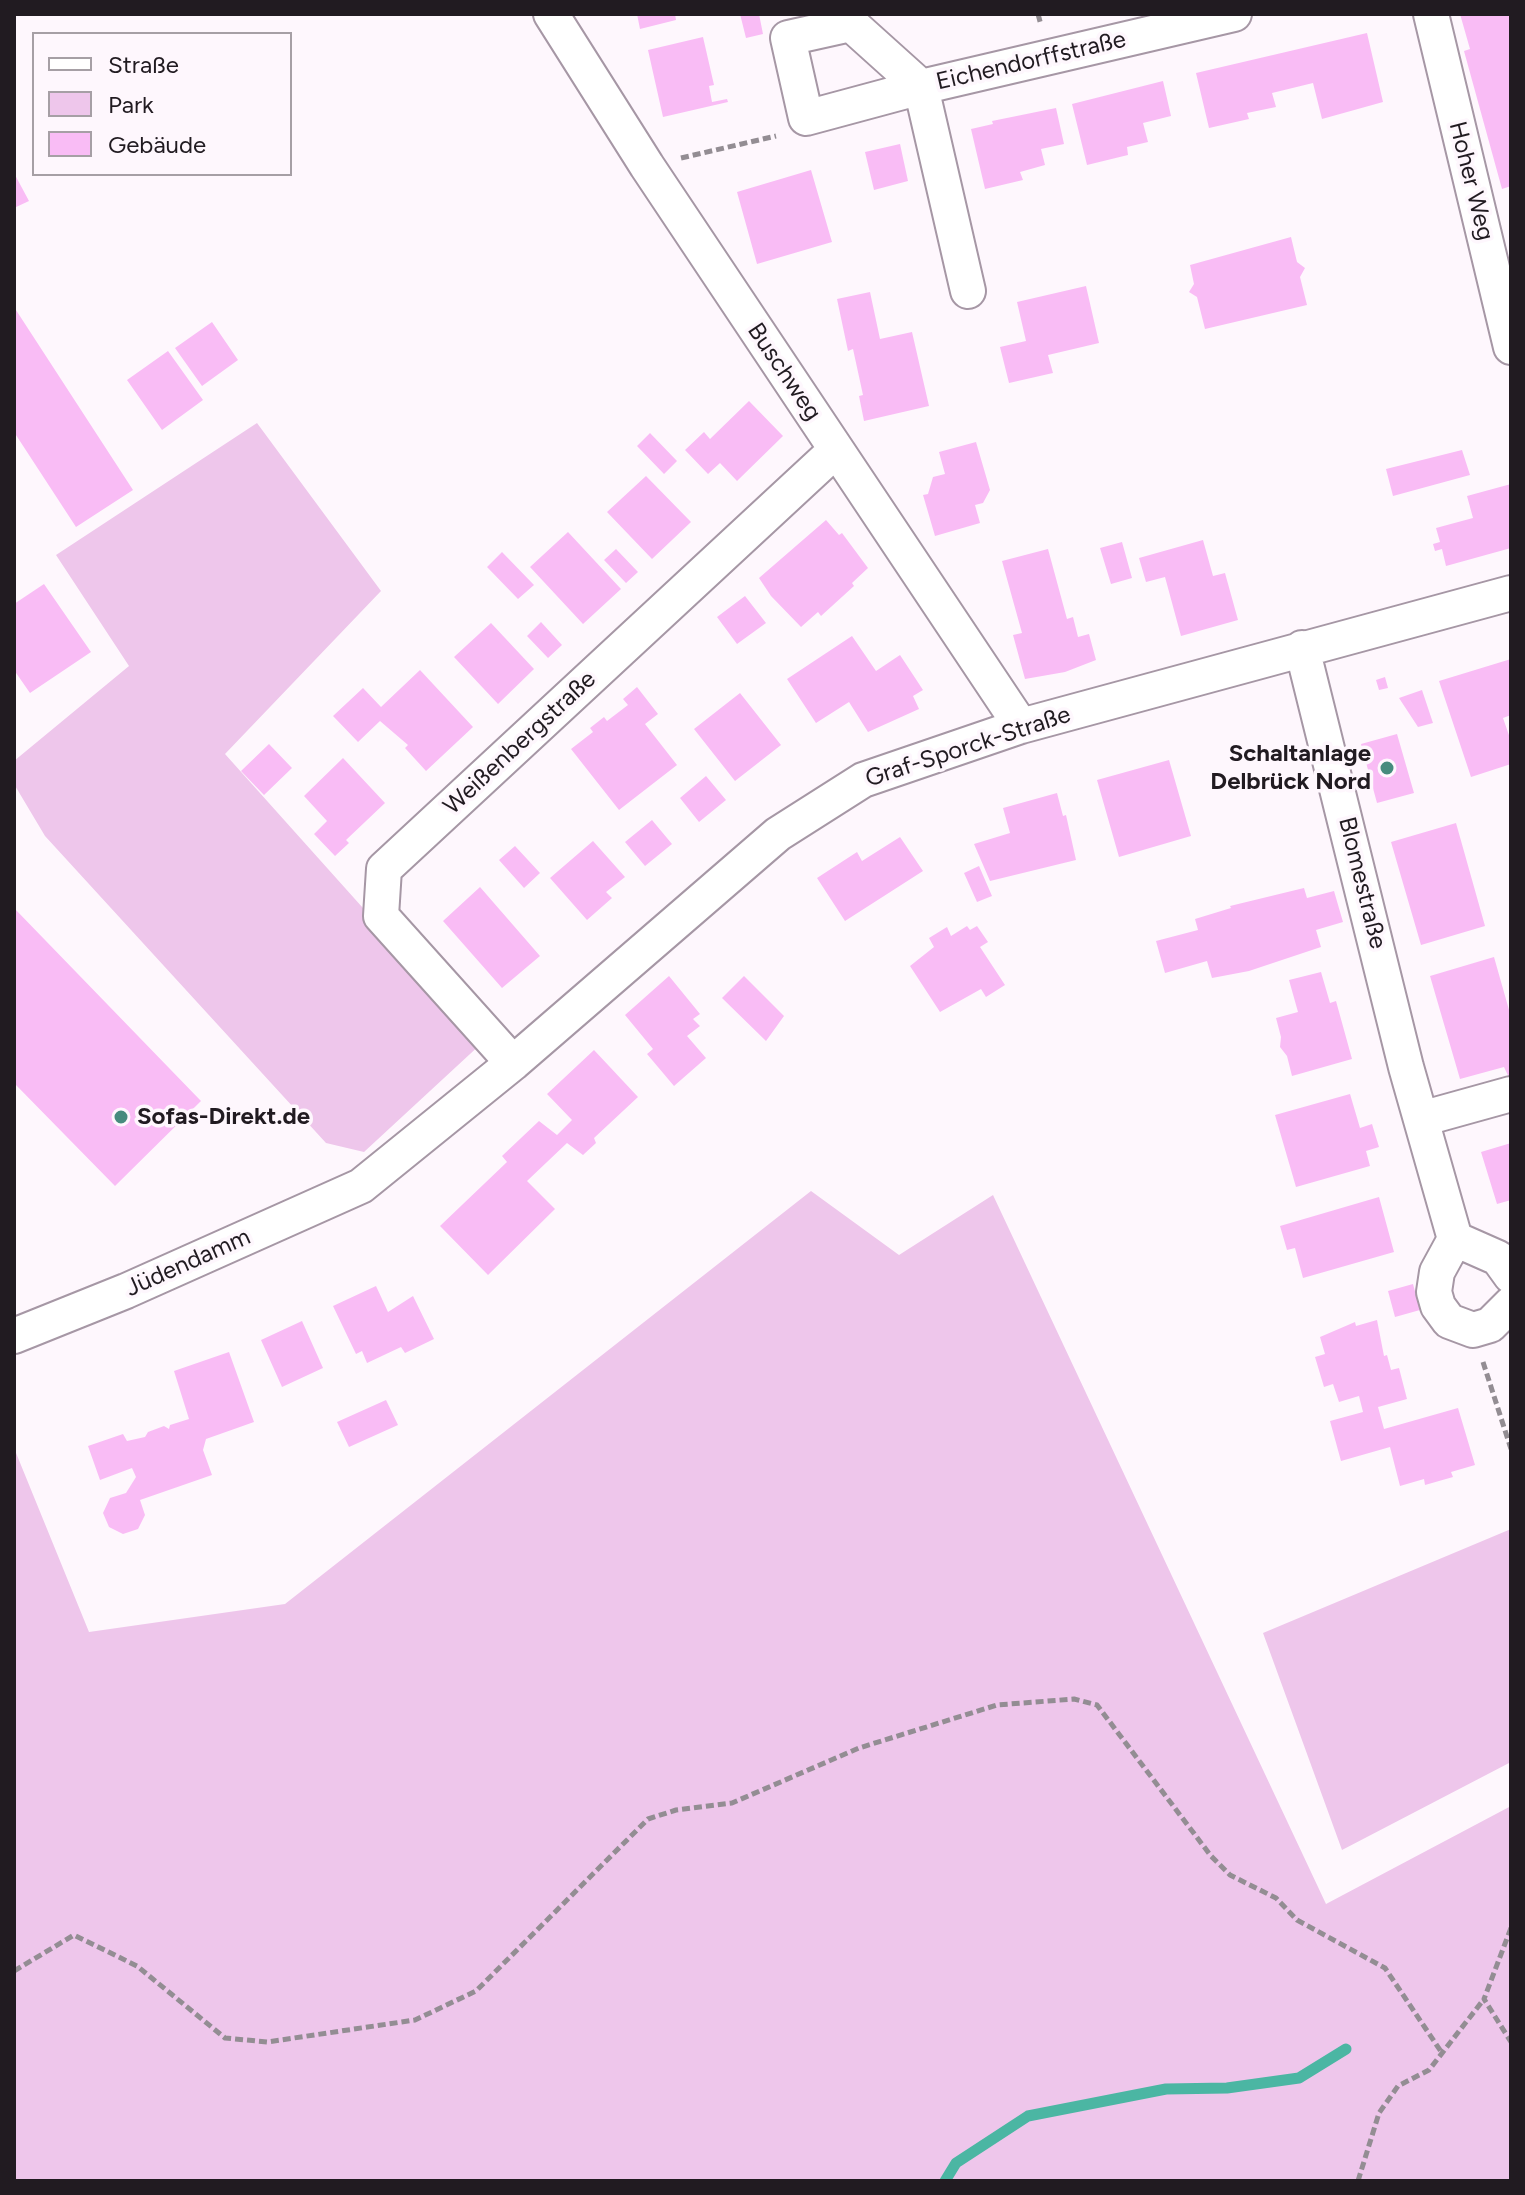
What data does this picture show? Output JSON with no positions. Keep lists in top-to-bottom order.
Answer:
{
  "streets": {
    "street": [
      "Eichendorffstraße",
      "Hoher Weg",
      "Buschweg",
      "Weißenbergstraße",
      "Graf-Sporck-Straße",
      "Blomestraße",
      "Jüdendamm"
    ]
  },
  "crossings": [
    ["Buschweg", "Weißenbergstraße"],
    ["Buschweg", "Graf-Sporck-Straße"],
    ["Weißenbergstraße", "Graf-Sporck-Straße"],
    ["Graf-Sporck-Straße", "Blomestraße"],
    ["Graf-Sporck-Straße", "Jüdendamm"]
  ],
  "places": ["Schaltanlage Delbrück Nord", "Sofas-Direkt.de"],
  "legend": ["Straße", "Park", "Gebäude"]
}
